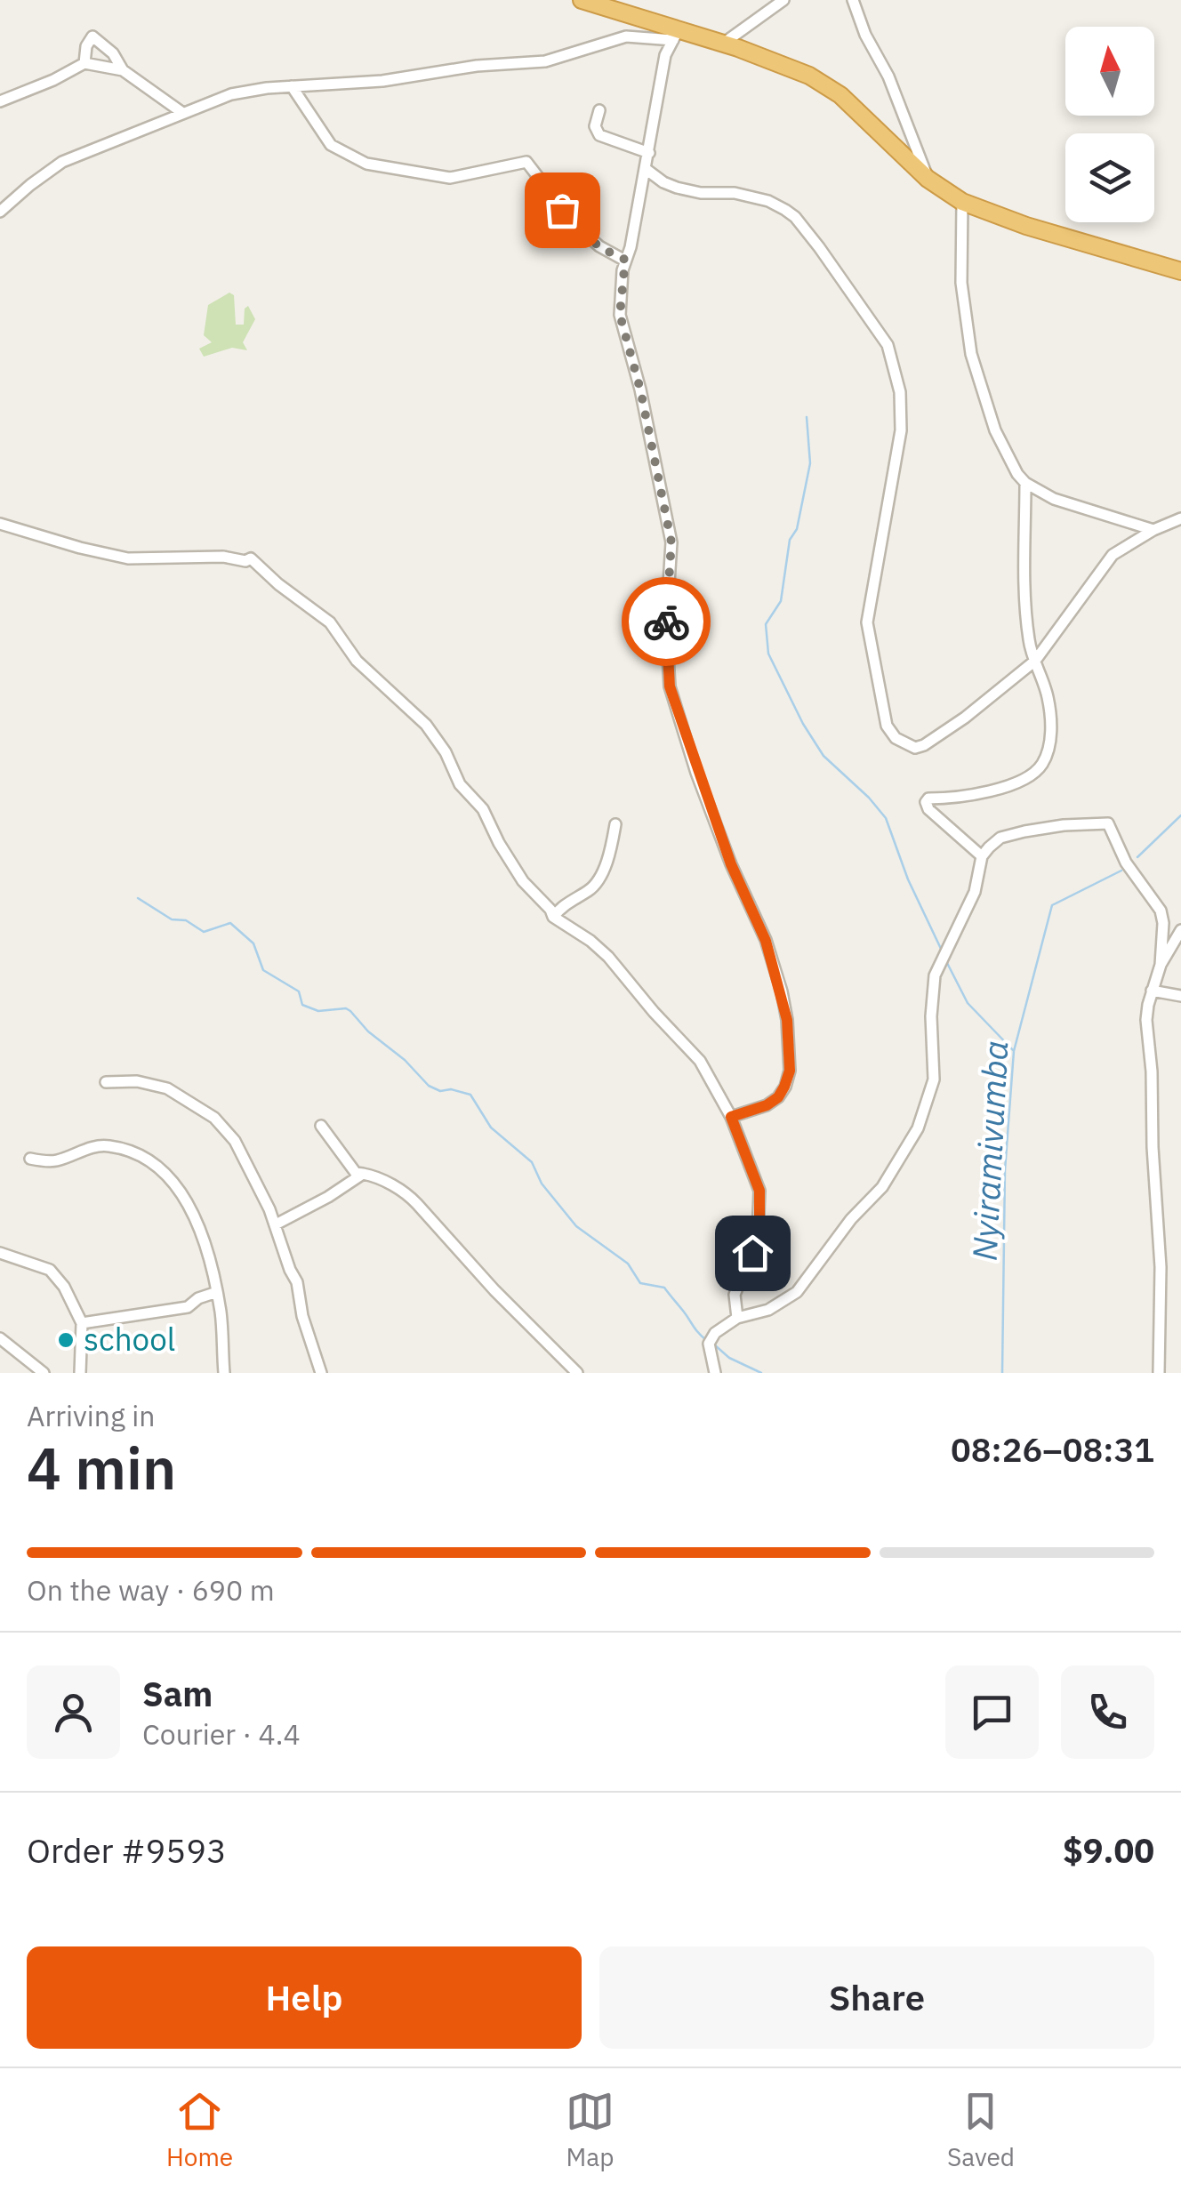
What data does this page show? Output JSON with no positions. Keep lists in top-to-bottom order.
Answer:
{
  "water": ["Nyiramivumba"],
  "places": ["school"],
  "north": "top",
  "page": {
    "heading": ["4 min", "Arriving in", "08:26–08:31"],
    "panel": [
      "Sam",
      "Courier · 4.4",
      "Order #9593",
      "$9.00"
    ],
    "bar": "On the way · 690 m",
    "buttons": ["Help", "Share"],
    "tabs": ["Home", "Map", "Saved"]
  }
}
